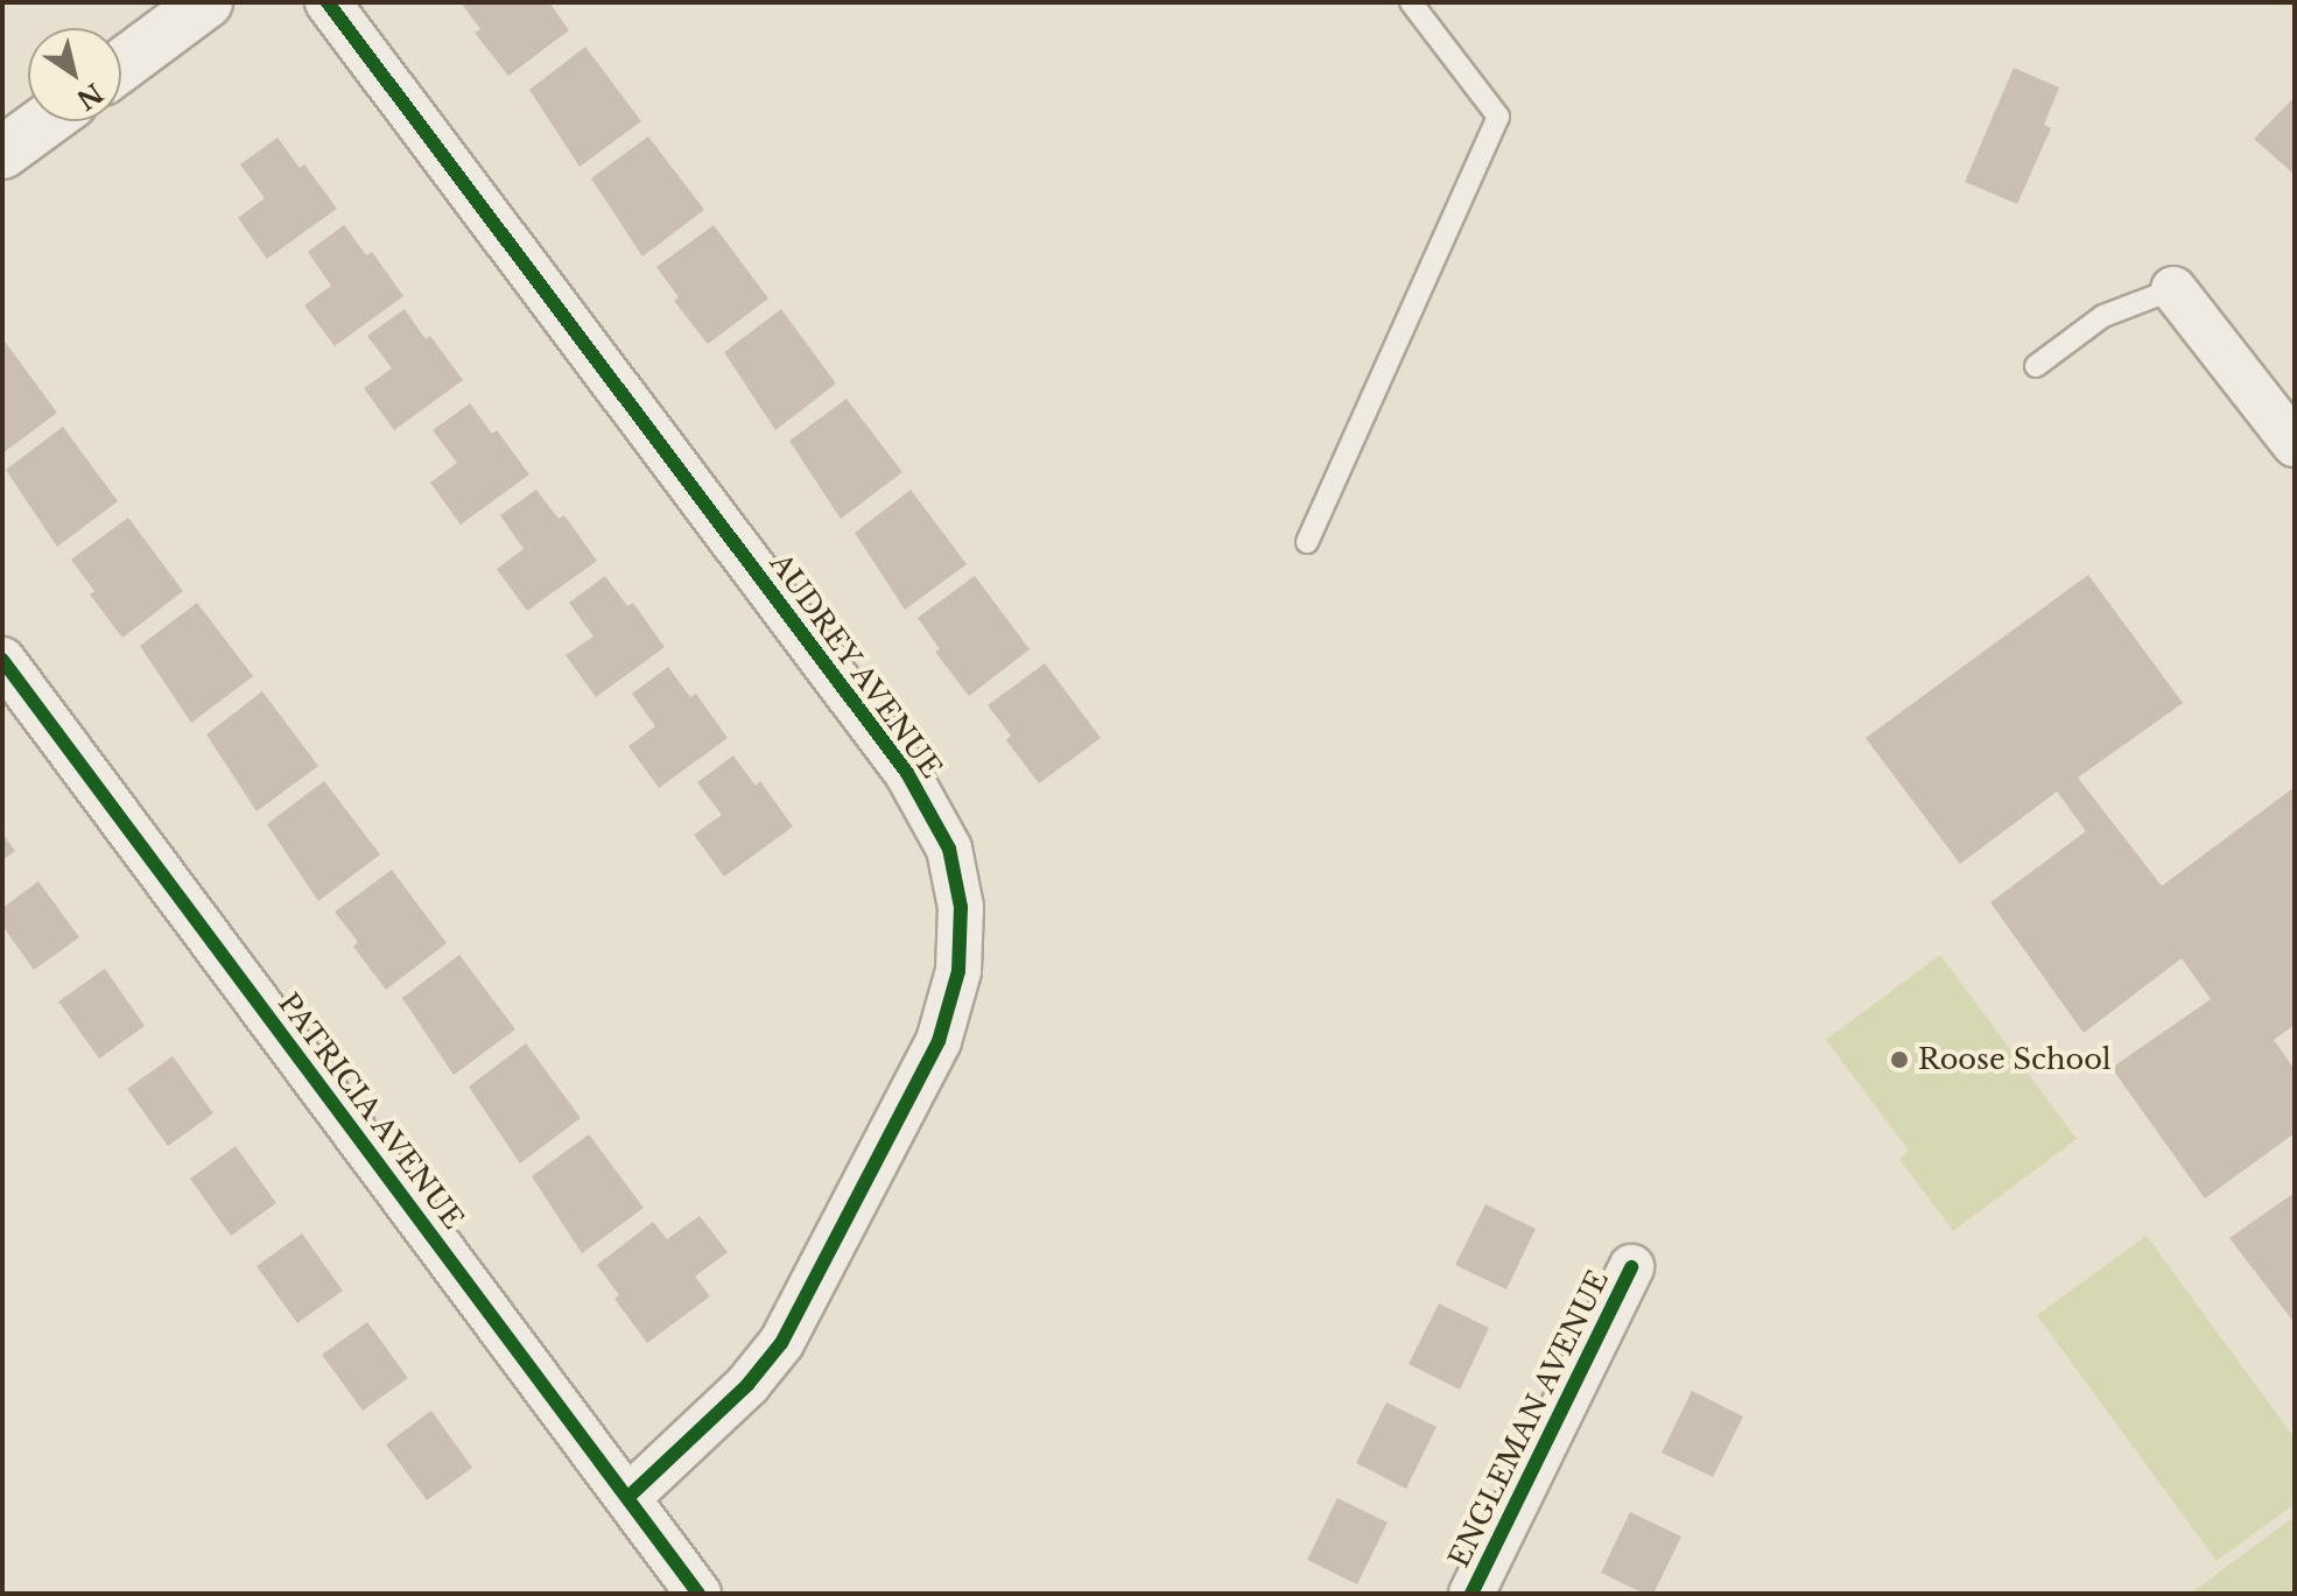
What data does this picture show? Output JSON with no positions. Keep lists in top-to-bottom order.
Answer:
{
  "streets": {
    "street": ["AUDREY AVENUE", "PATRICIA AVENUE", "ENGLEMAN AVENUE"]
  },
  "crossings": [
    ["AUDREY AVENUE", "PATRICIA AVENUE"]
  ],
  "places": ["Roose School"],
  "north": "bottom right"
}
